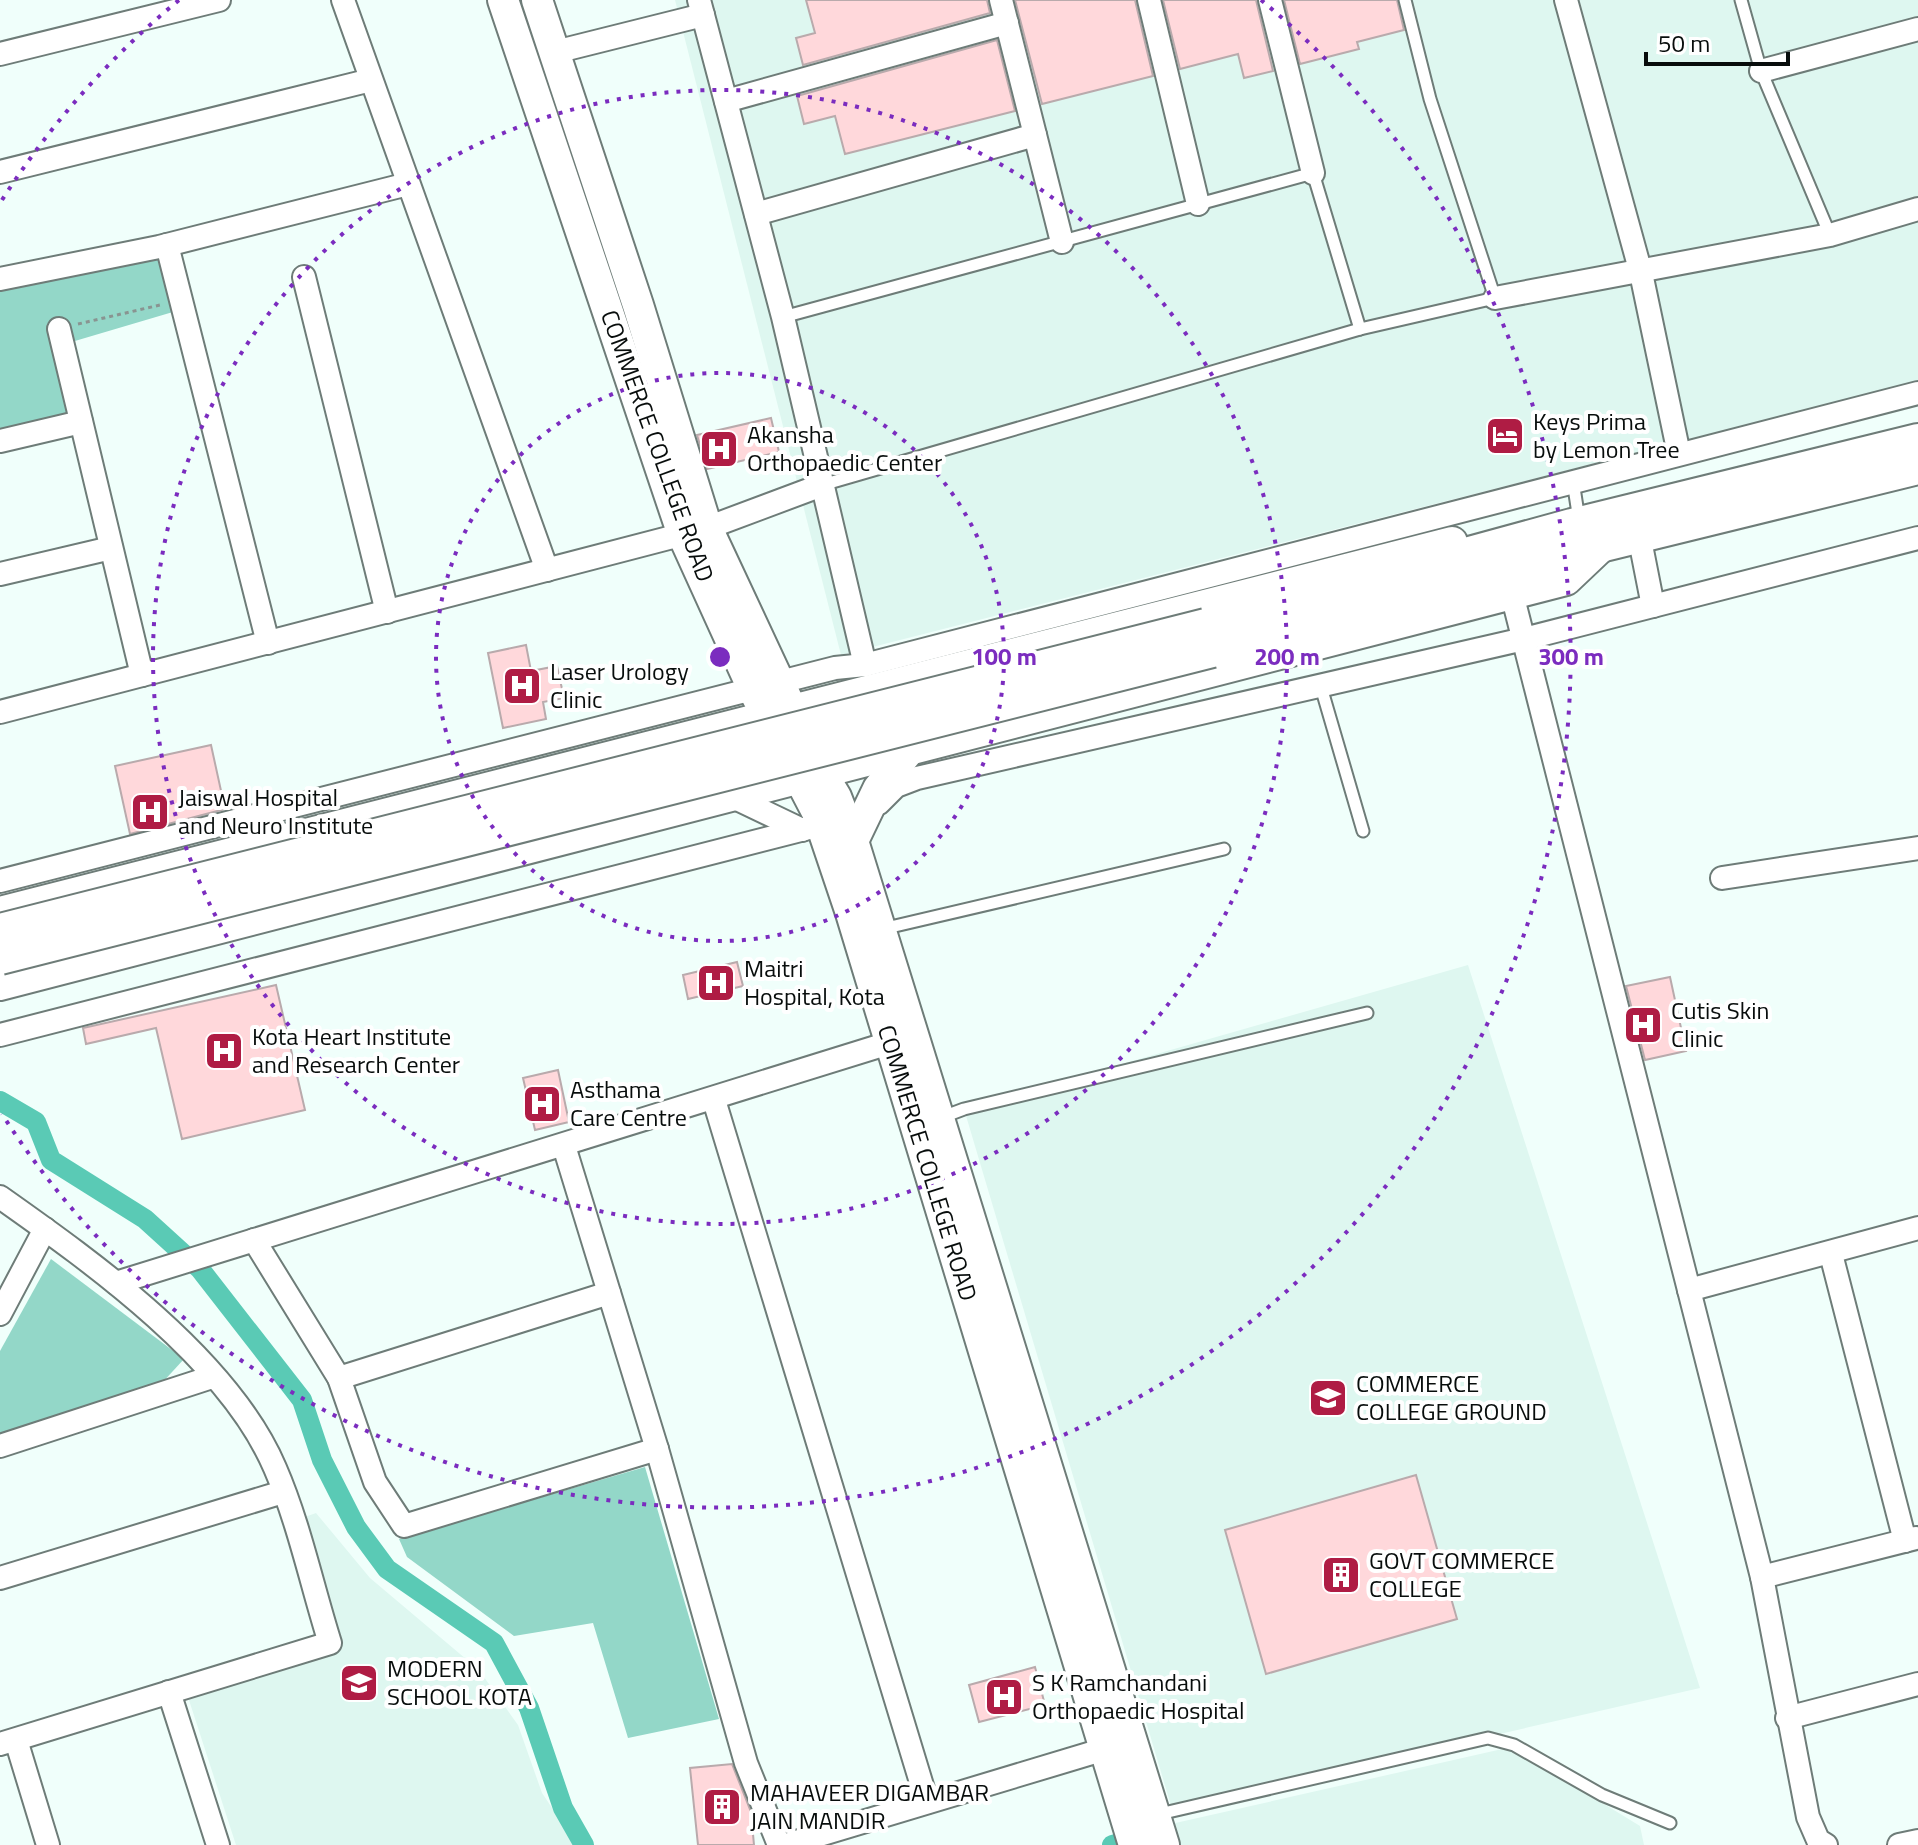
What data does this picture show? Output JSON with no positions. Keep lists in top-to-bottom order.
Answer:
{
  "streets": {
    "street": ["COMMERCE COLLEGE ROAD"]
  },
  "places": {
    "hotel": ["Keys Prima by Lemon Tree"],
    "hospital": [
      "Akansha Orthopaedic Center",
      "Laser Urology Clinic",
      "Jaiswal Hospital and Neuro Institute",
      "Maitri Hospital, Kota",
      "Cutis Skin Clinic",
      "Kota Heart Institute and Research Center",
      "Asthama Care Centre",
      "S K Ramchandani Orthopaedic Hospital"
    ],
    "school or university": ["COMMERCE COLLEGE GROUND", "MODERN SCHOOL KOTA"],
    "building": ["GOVT COMMERCE COLLEGE", "MAHAVEER DIGAMBAR JAIN MANDIR"]
  },
  "scale_bar": "50 m",
  "rings": ["100 m", "200 m", "300 m"]
}
